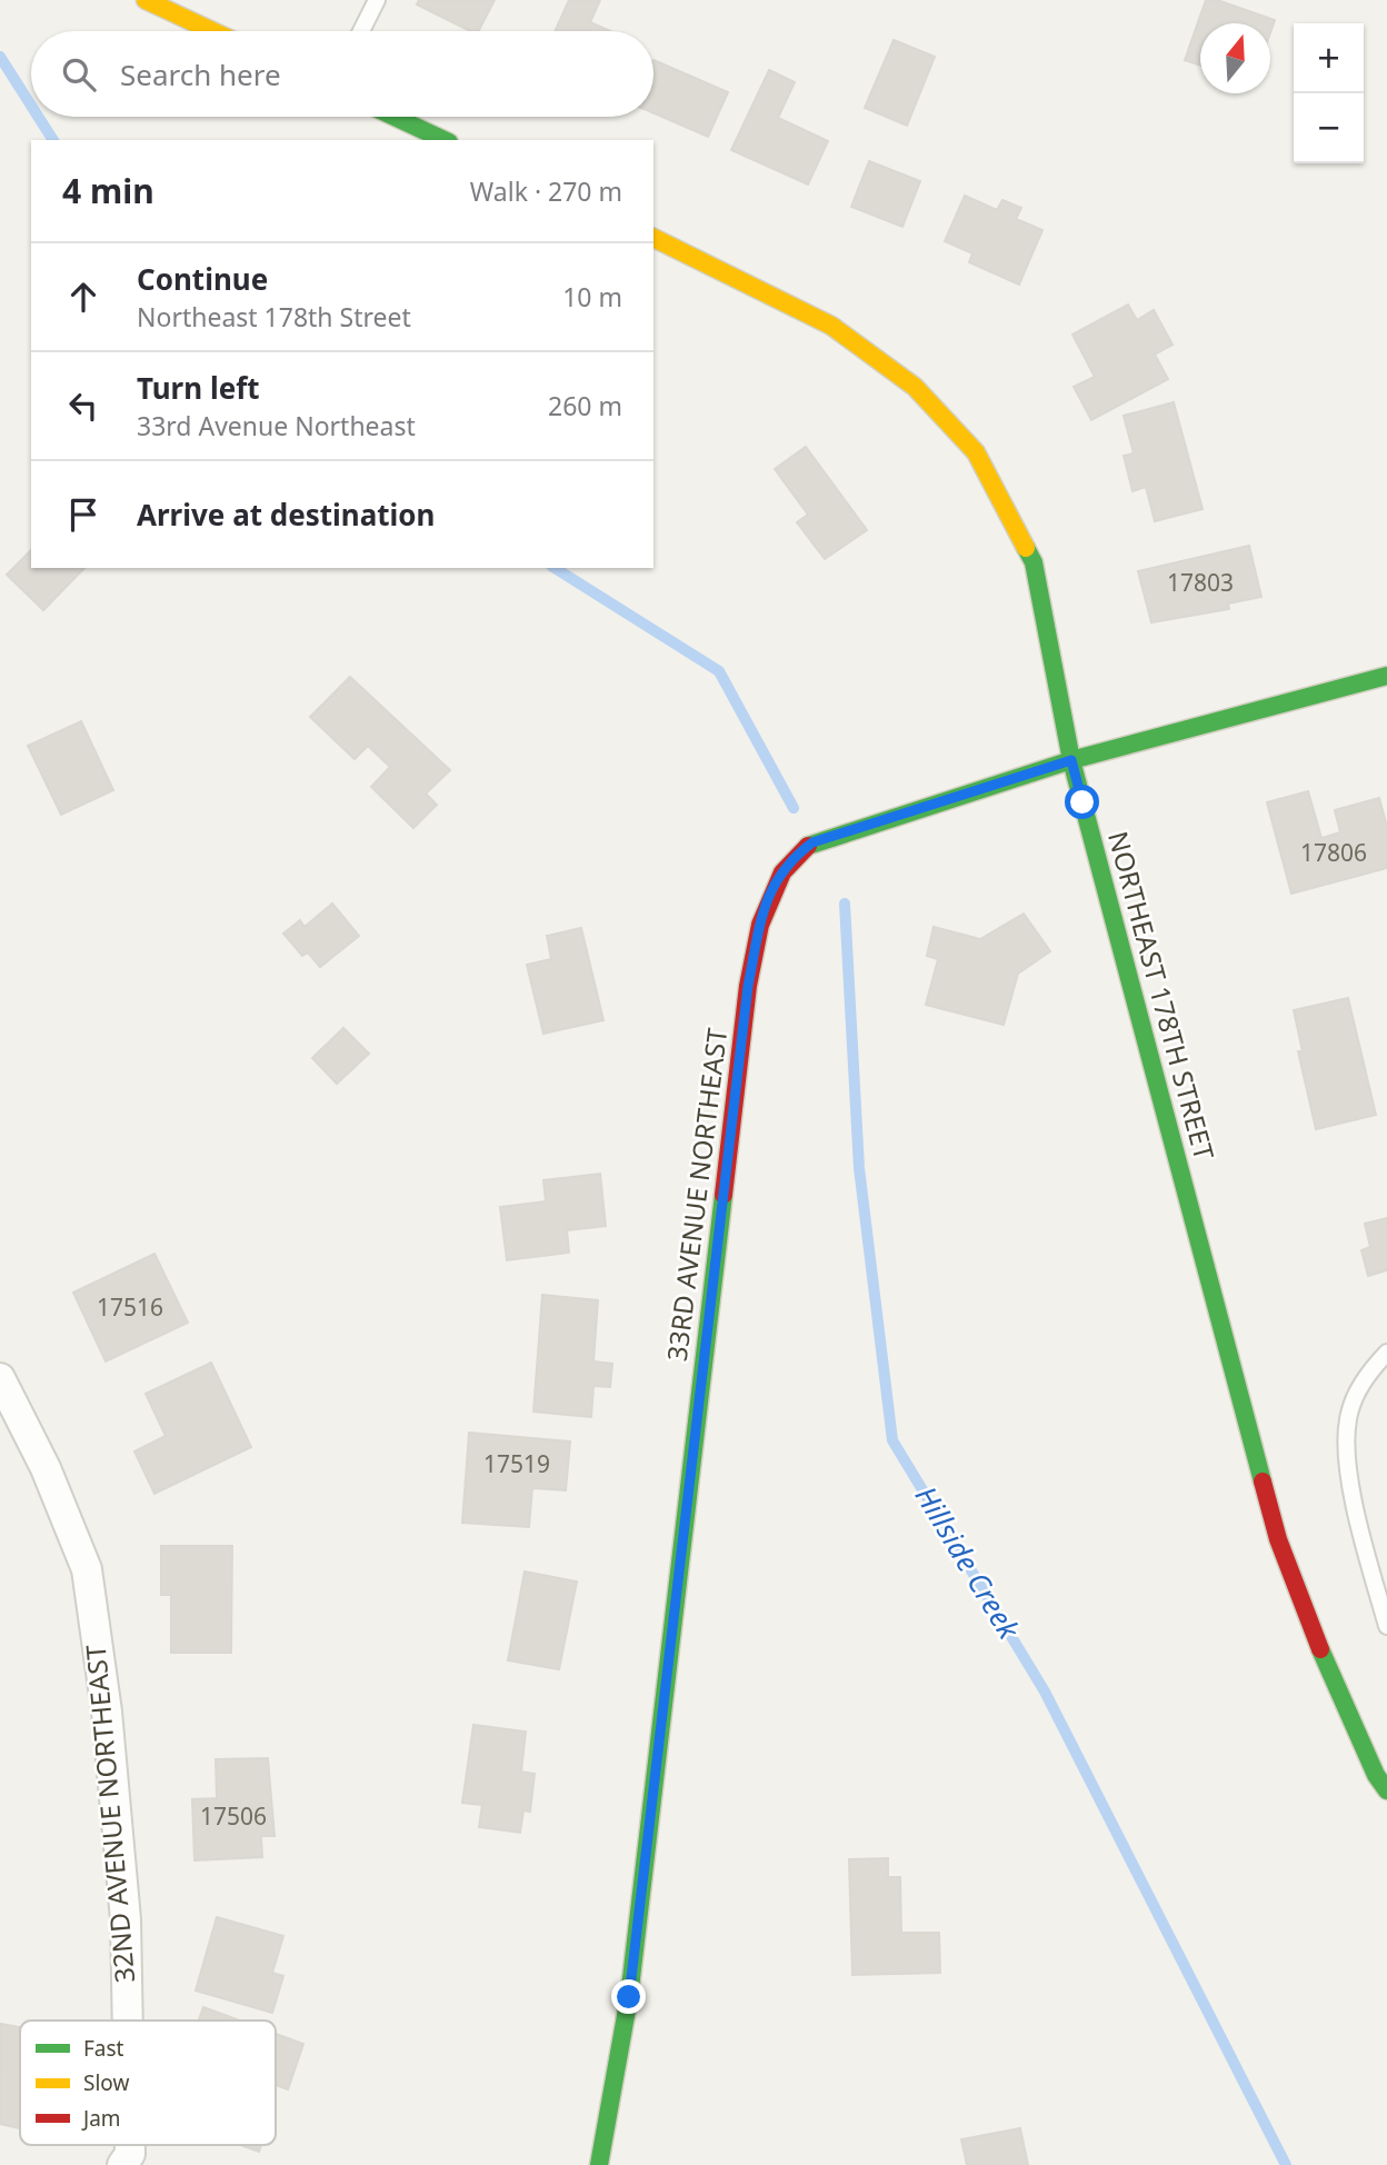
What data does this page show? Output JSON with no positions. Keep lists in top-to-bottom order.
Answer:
{
  "streets": {
    "main road": ["NORTHEAST 178TH STREET", "33RD AVENUE NORTHEAST"],
    "street": ["32ND AVENUE NORTHEAST"]
  },
  "crossings": [
    ["NORTHEAST 178TH STREET", "33RD AVENUE NORTHEAST"]
  ],
  "water": ["Hillside Creek"],
  "house_numbers": [
    "17803",
    "17806",
    "17516",
    "17519",
    "17506"
  ],
  "legend": ["Fast", "Slow", "Jam"],
  "north": "top",
  "page": {
    "map_buttons": ["+", "−"],
    "search": "Search here",
    "heading": ["4 min", "Walk · 270 m"],
    "list": [
      ["Continue", "Northeast 178th Street", "10 m"],
      ["Turn left", "33rd Avenue Northeast", "260 m"],
      "Arrive at destination"
    ]
  }
}
